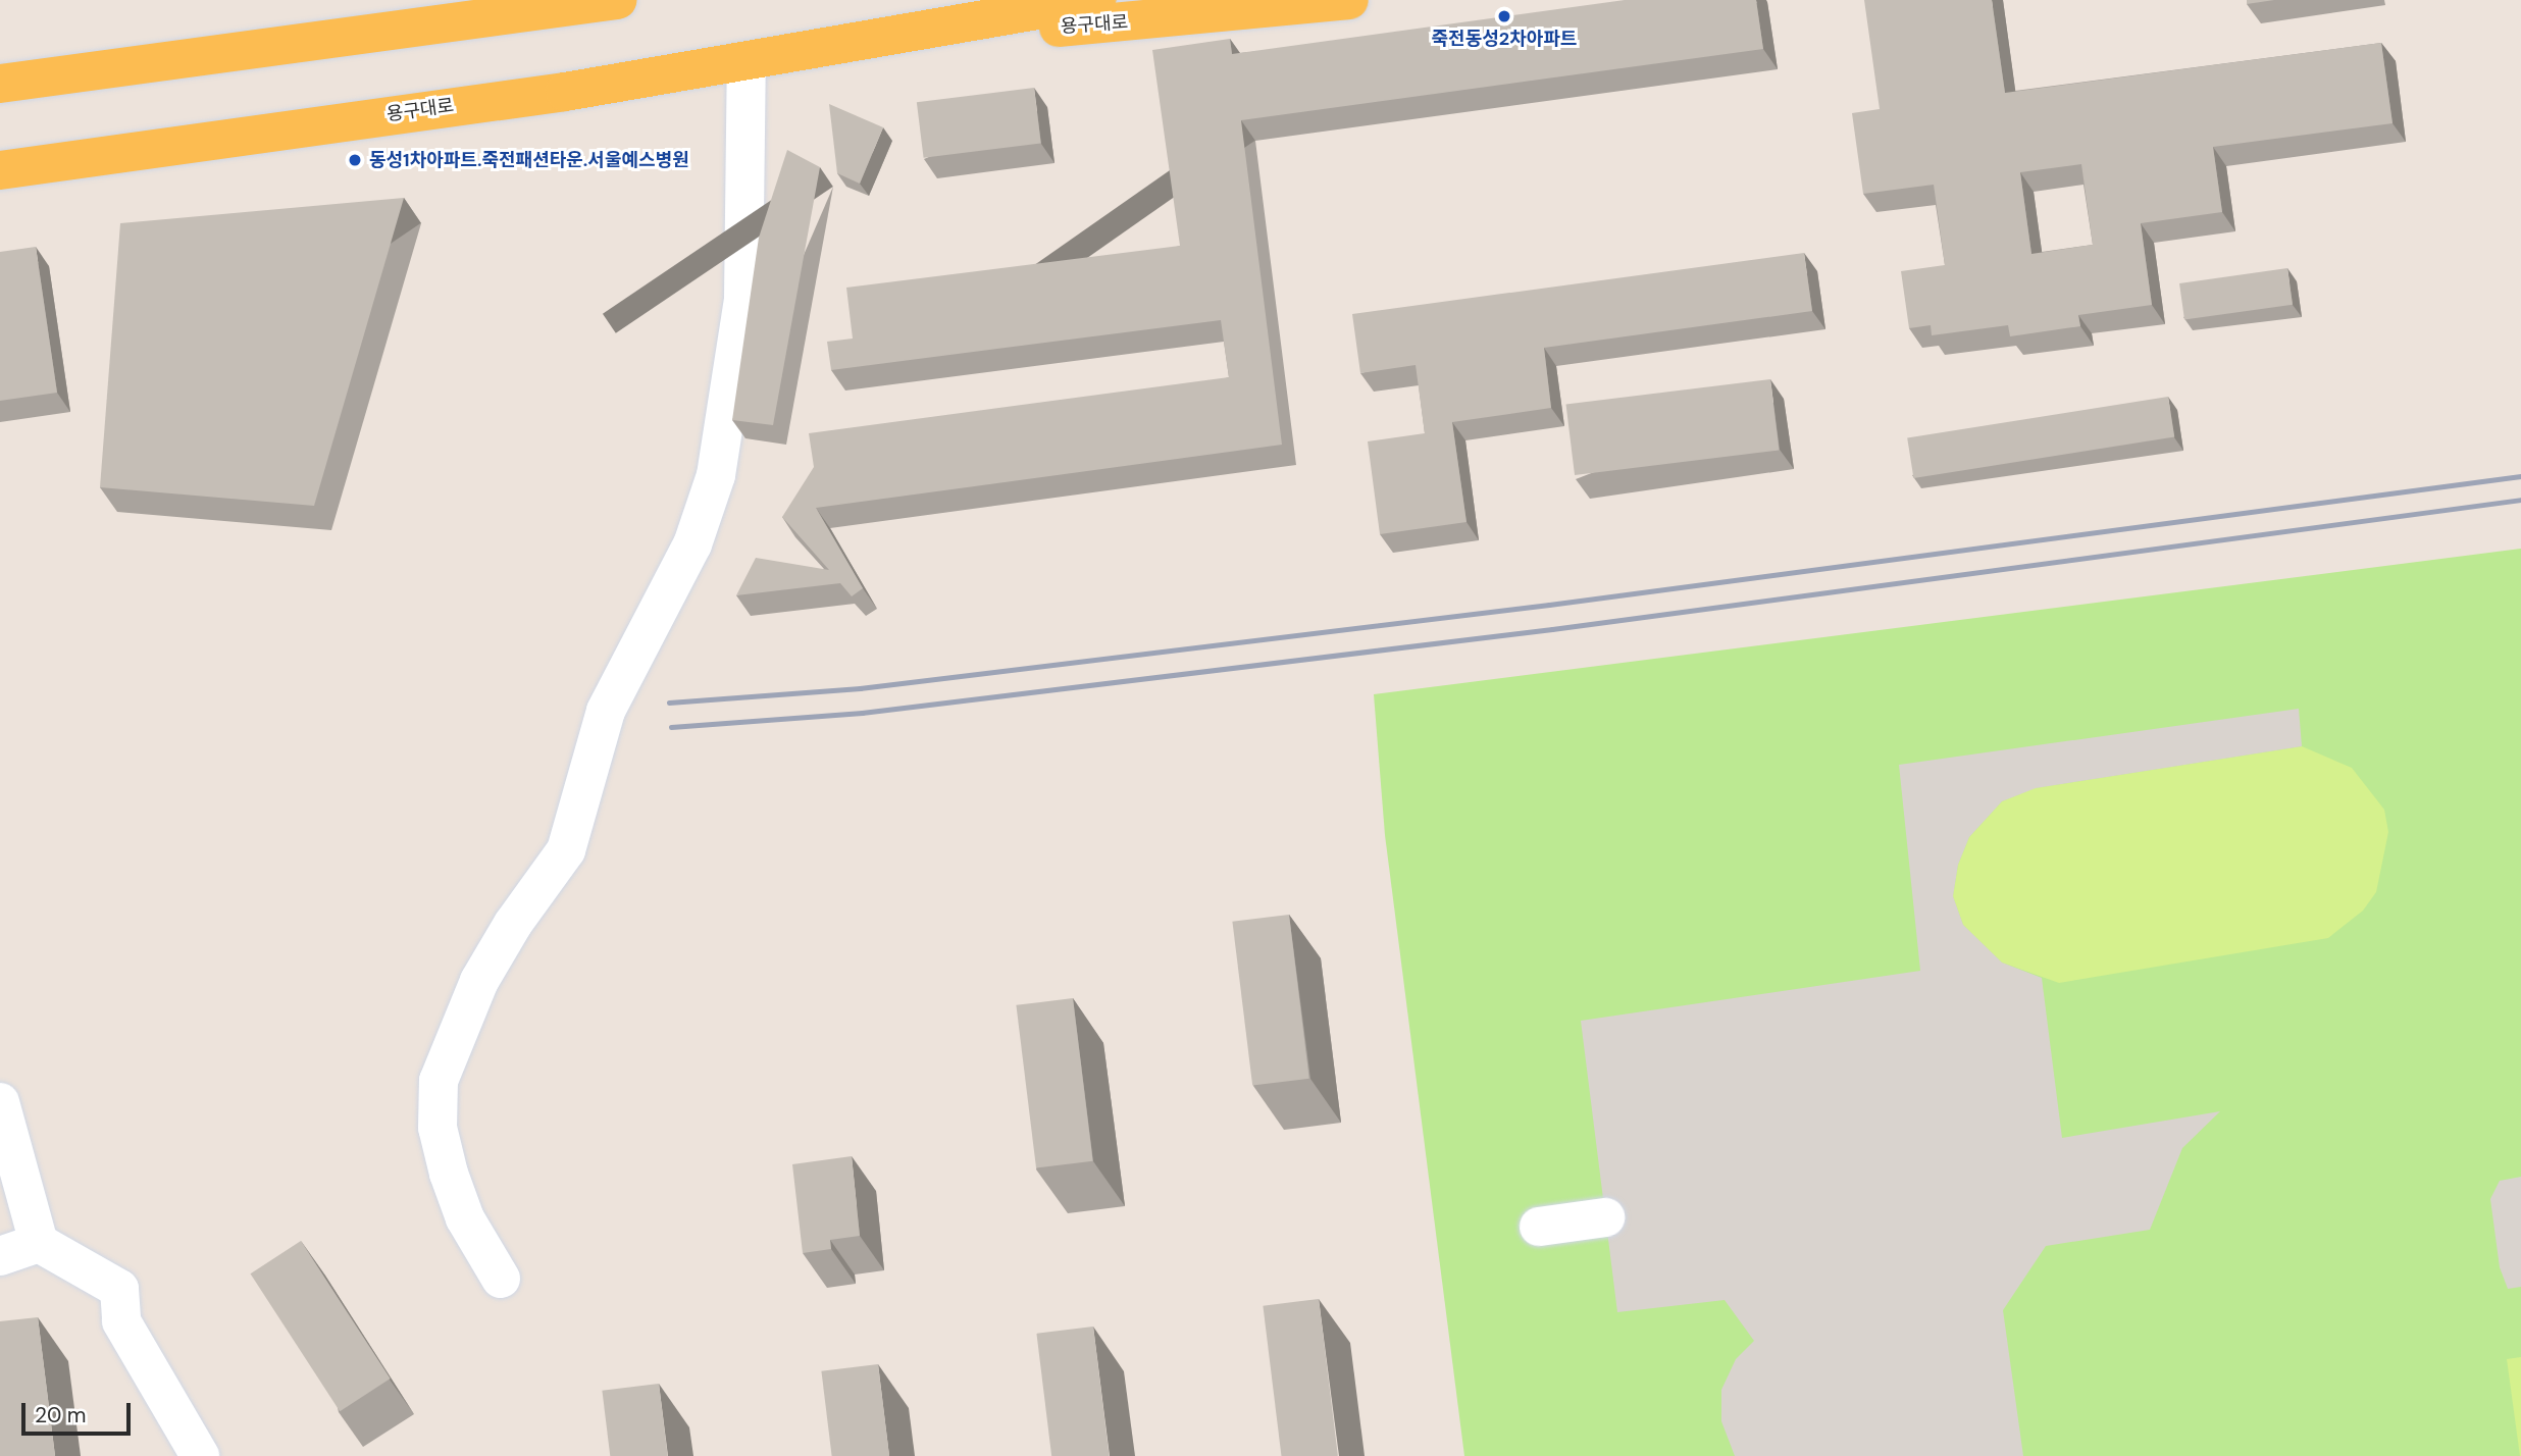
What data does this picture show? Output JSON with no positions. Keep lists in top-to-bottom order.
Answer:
{
  "streets": {
    "main road": ["용구대로"]
  },
  "places": ["죽전동성2차아파트", "동성1차아파트.죽전패션타운.서울예스병원"],
  "scale_bar": "20 m"
}
